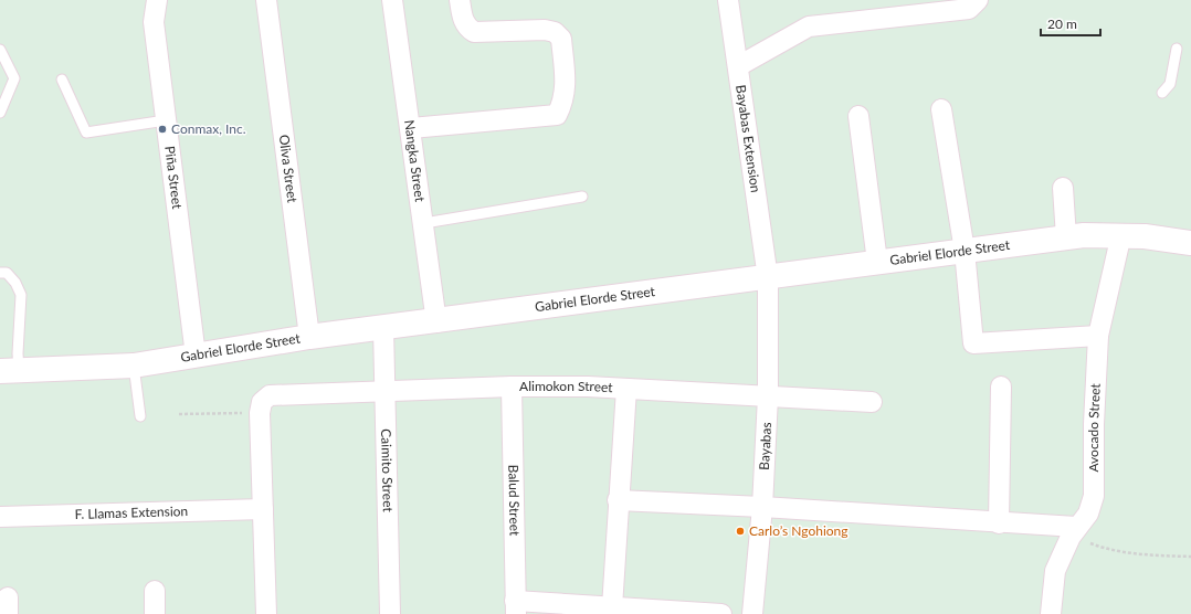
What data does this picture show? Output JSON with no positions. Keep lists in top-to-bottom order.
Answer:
{
  "streets": {
    "street": [
      "Bayabas Extension",
      "Nangka Street",
      "Oliva Street",
      "Piña Street",
      "Gabriel Elorde Street",
      "Alimokon Street",
      "Avocado Street",
      "Bayabas",
      "Caimito Street",
      "Balud Street",
      "F. Llamas Extension"
    ]
  },
  "crossings": [
    ["Bayabas Extension", "Gabriel Elorde Street"],
    ["Bayabas Extension", "Bayabas"],
    ["Nangka Street", "Gabriel Elorde Street"],
    ["Oliva Street", "Gabriel Elorde Street"],
    ["Piña Street", "Gabriel Elorde Street"],
    ["Gabriel Elorde Street", "Avocado Street"],
    ["Gabriel Elorde Street", "Bayabas"],
    ["Gabriel Elorde Street", "Caimito Street"],
    ["Alimokon Street", "Bayabas"],
    ["Alimokon Street", "Caimito Street"],
    ["Alimokon Street", "Balud Street"]
  ],
  "places": ["Conmax, Inc.", "Carlo’s Ngohiong"],
  "scale_bar": "20 m"
}
